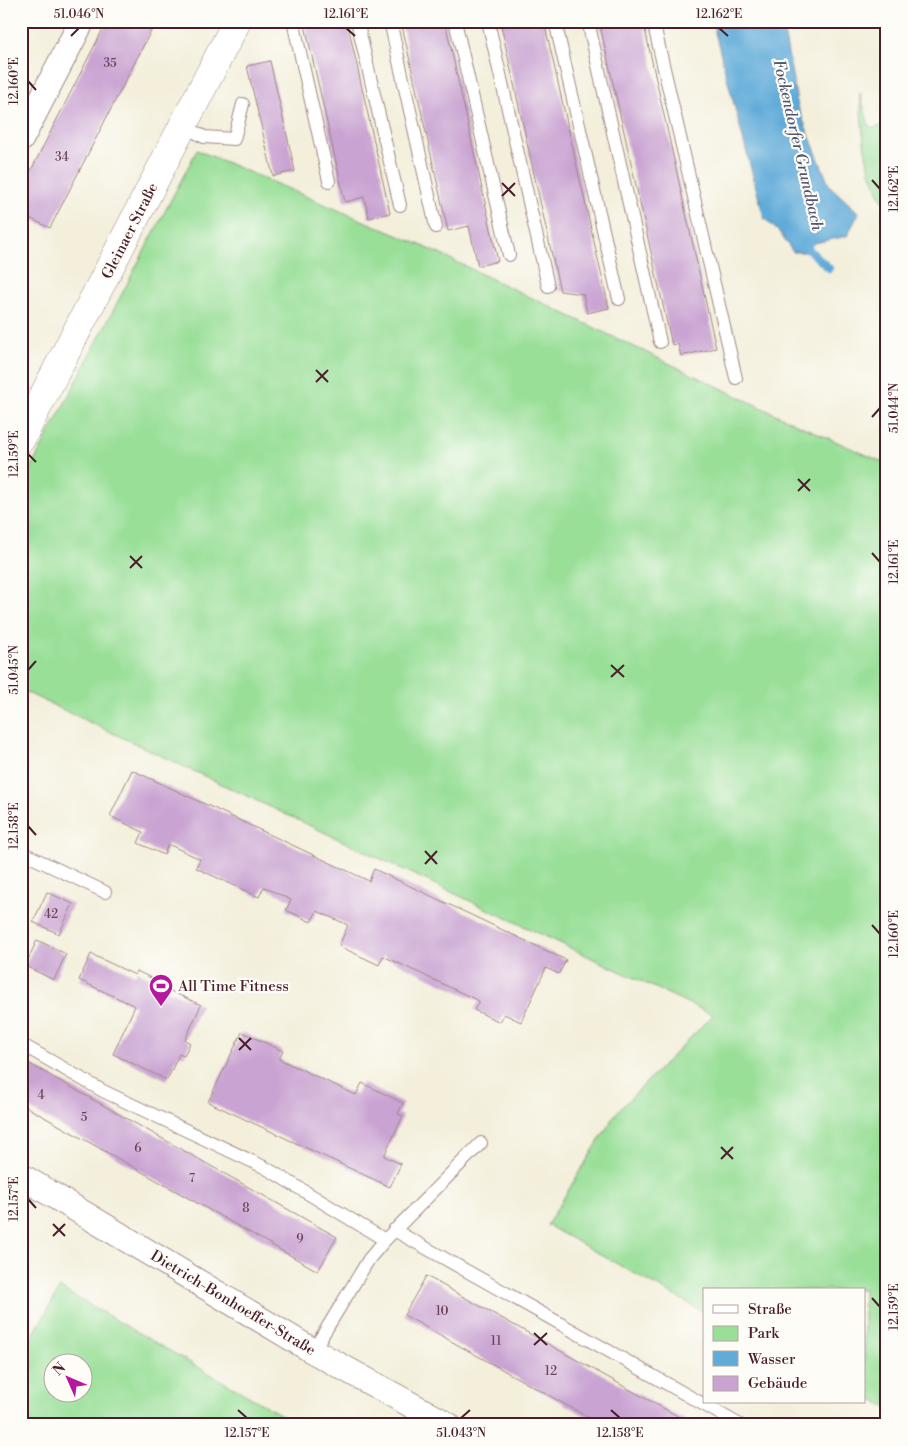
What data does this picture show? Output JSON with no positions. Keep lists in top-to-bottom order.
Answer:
{
  "streets": {
    "street": ["Gleinaer Straße", "Dietrich-Bonhoeffer-Straße"]
  },
  "water": ["Fockendorfer Grundbach"],
  "places": {
    "sports": ["All Time Fitness"]
  },
  "house_numbers": [
    "35",
    "34",
    "42",
    "4",
    "5",
    "6",
    "7",
    "8",
    "9",
    "10",
    "11",
    "12"
  ],
  "legend": [
    "Straße",
    "Park",
    "Wasser",
    "Gebäude"
  ],
  "north": "top left",
  "coordinates": [
    "51.046°N",
    "12.161°E",
    "12.162°E",
    "12.160°E",
    "51.044°N",
    "12.159°E",
    "51.045°N",
    "12.158°E",
    "12.157°E",
    "51.043°N"
  ]
}
